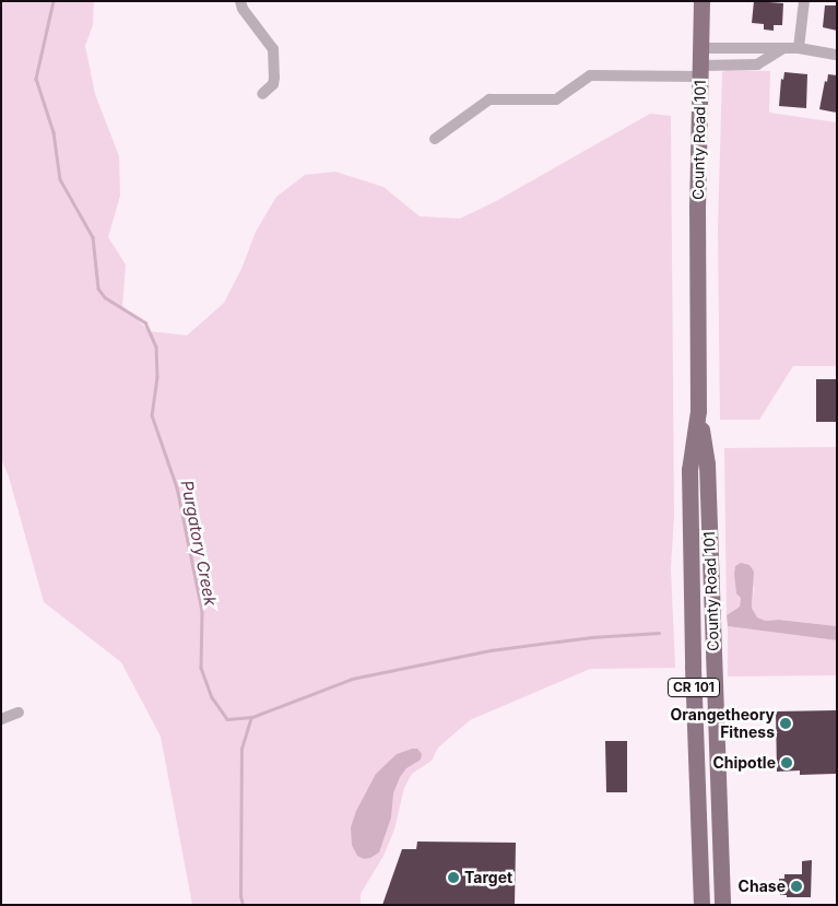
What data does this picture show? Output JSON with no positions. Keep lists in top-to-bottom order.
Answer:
{
  "streets": {
    "main road": ["County Road 101", "CR 101"]
  },
  "water": ["Purgatory Creek"],
  "places": [
    "Orangetheory Fitness",
    "Chipotle",
    "Target",
    "Chase"
  ]
}
